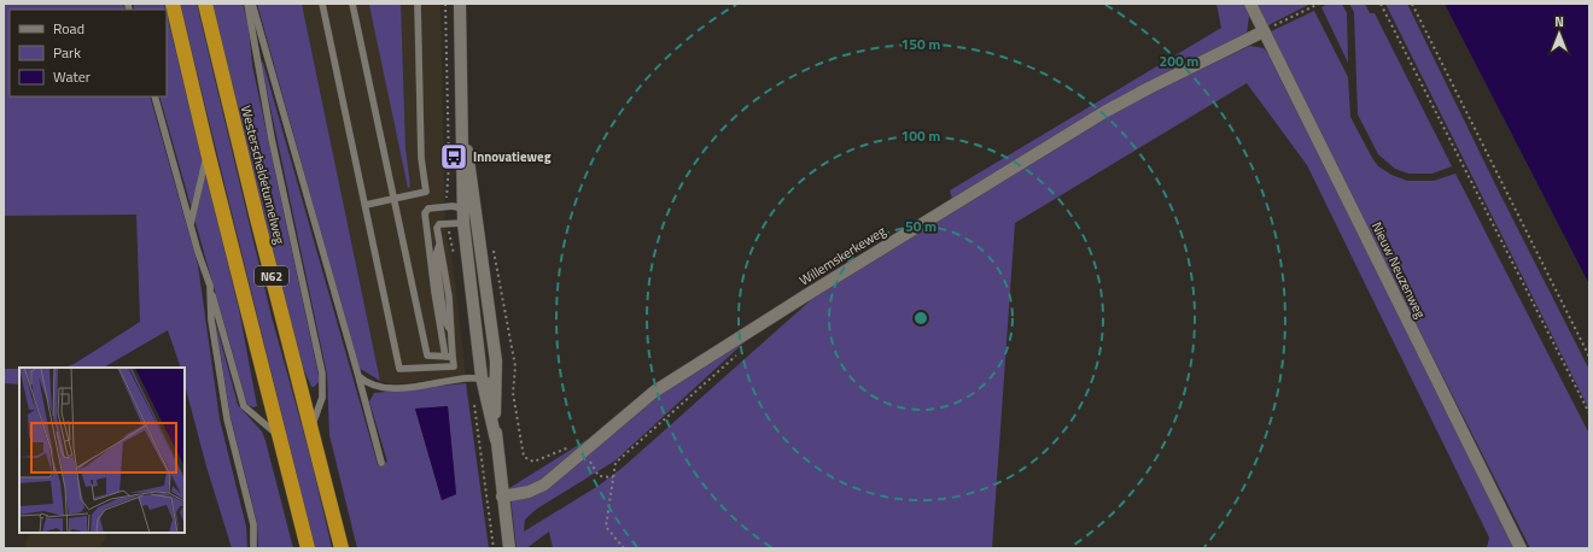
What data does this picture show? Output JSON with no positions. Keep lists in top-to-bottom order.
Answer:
{
  "streets": {
    "highway": ["Westerscheldetunnelweg", "N62"],
    "street": ["Willemskerkeweg", "Nieuw Neuzenweg"]
  },
  "crossings": [
    ["Willemskerkeweg", "Nieuw Neuzenweg"]
  ],
  "places": {
    "bus stop": ["Innovatieweg"]
  },
  "legend": ["Road", "Park", "Water"],
  "north": "top",
  "rings": [
    "150 m",
    "200 m",
    "100 m",
    "50 m"
  ]
}
